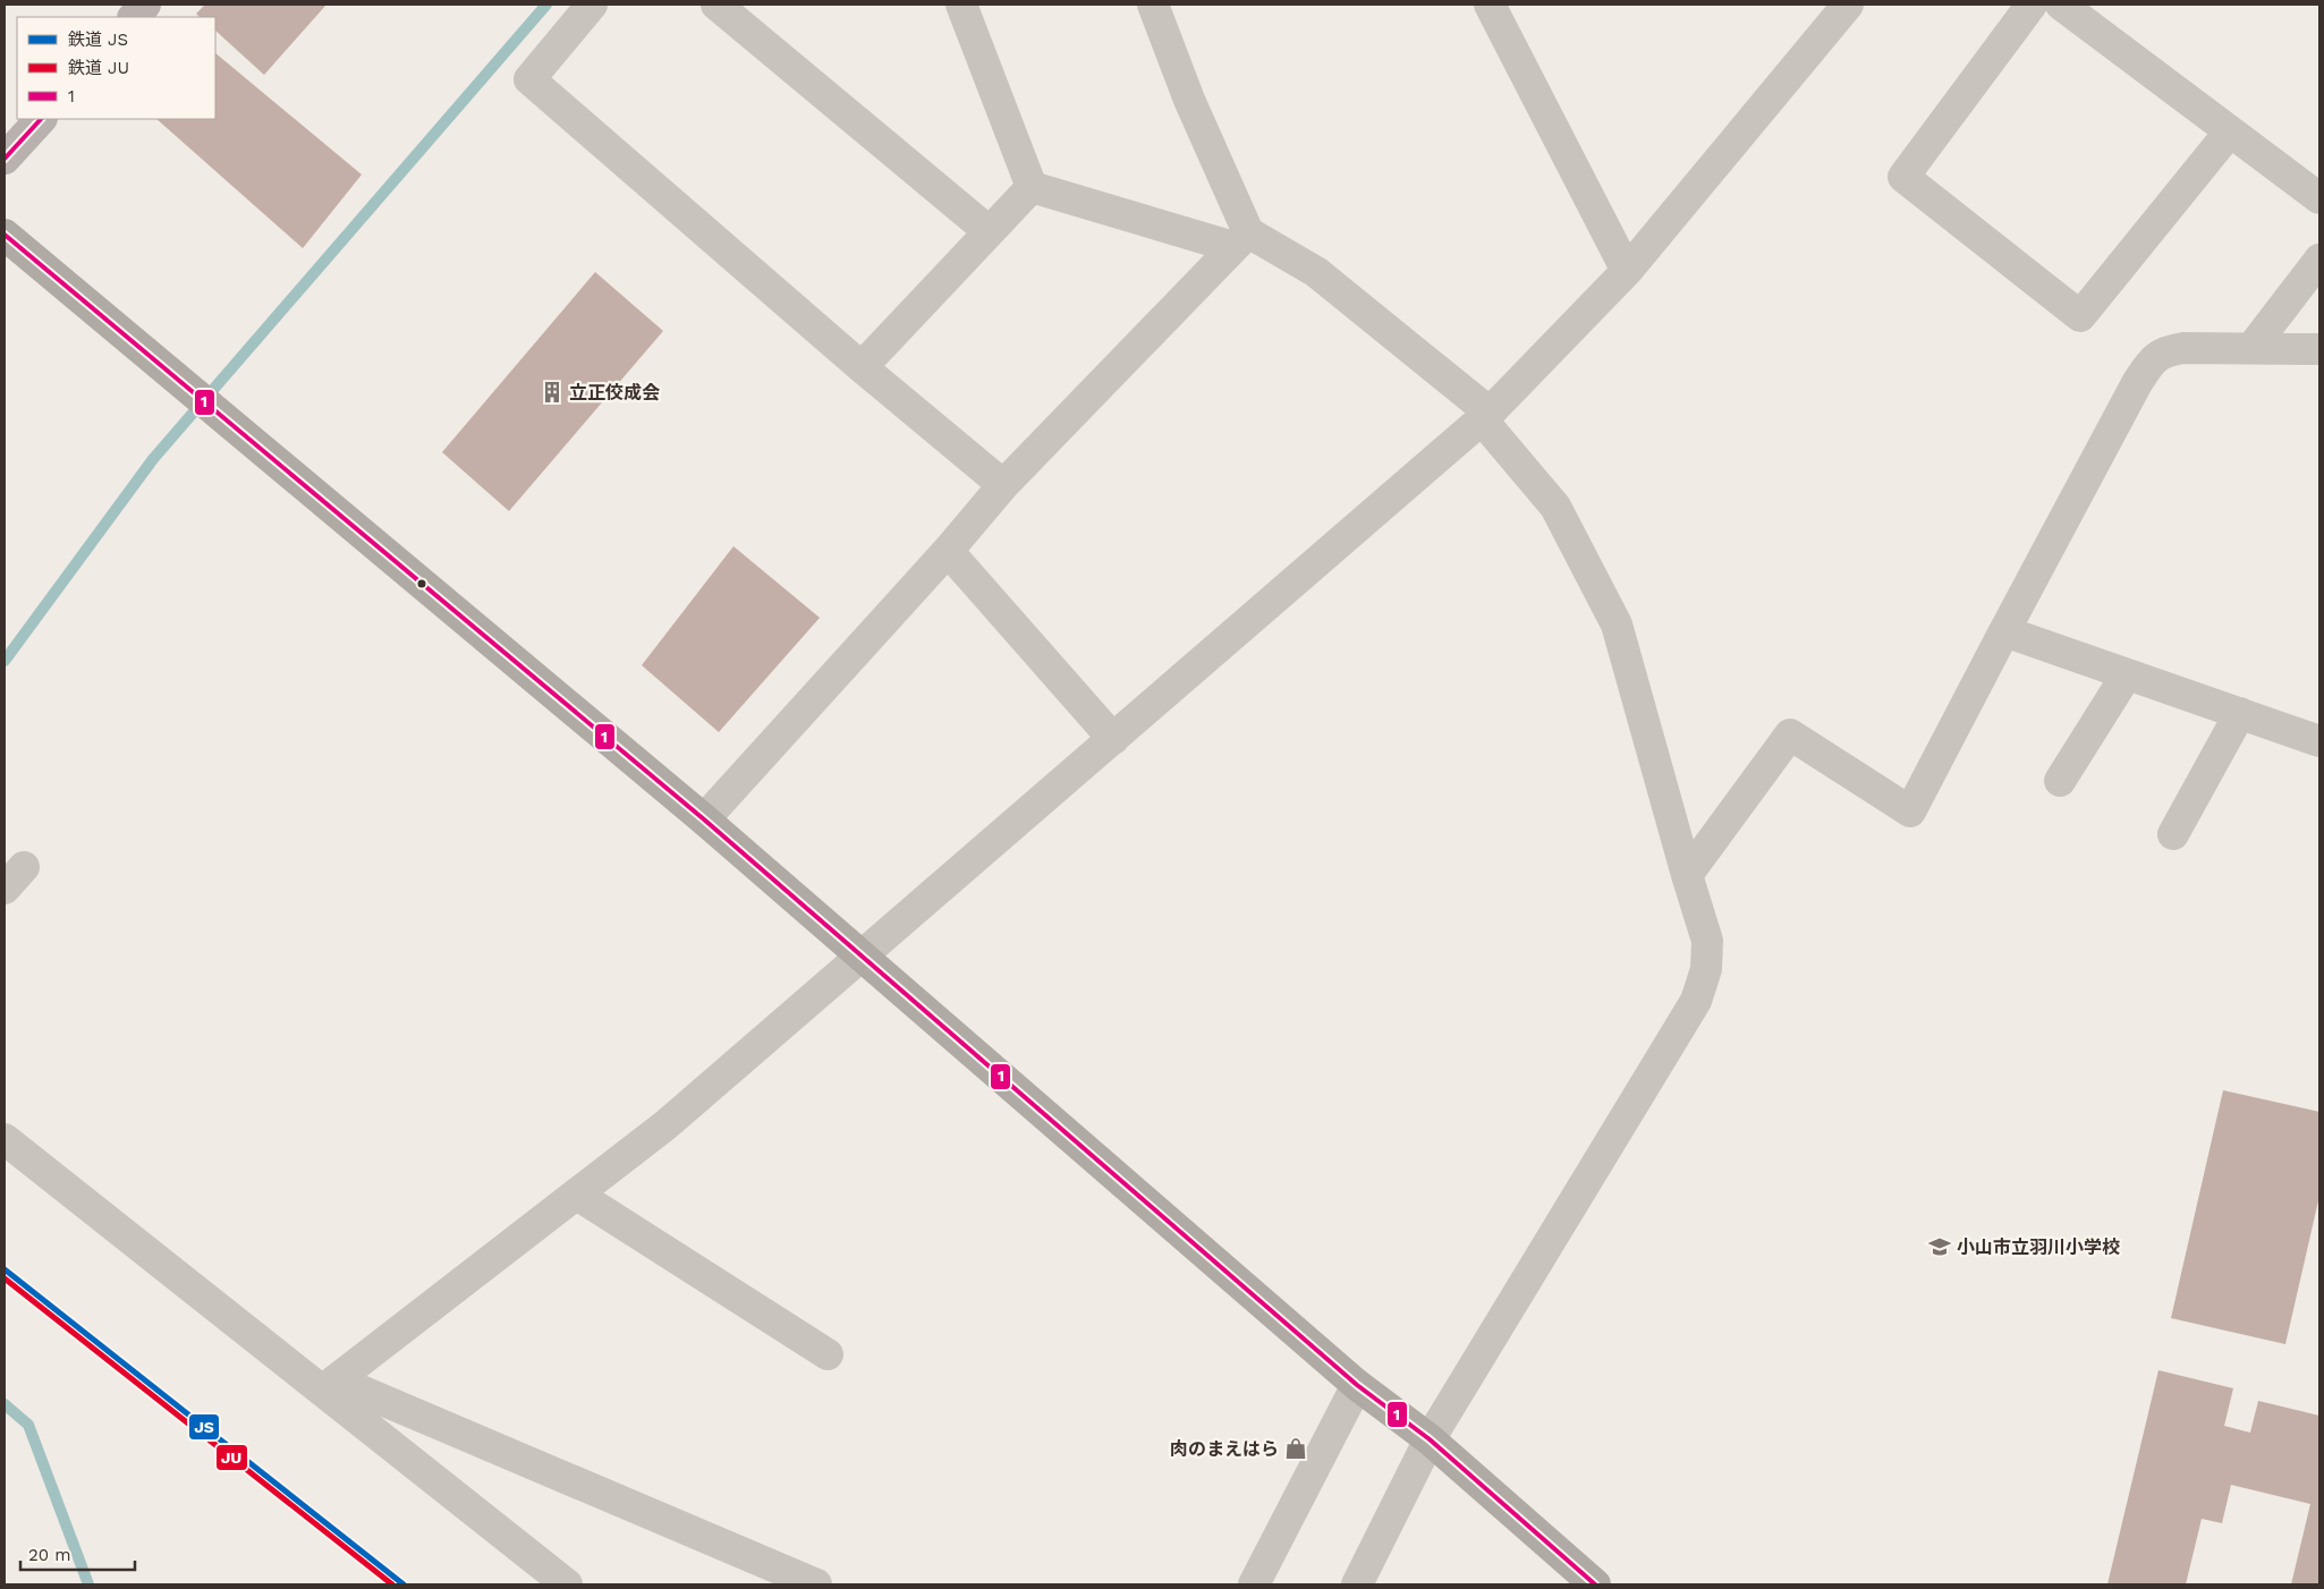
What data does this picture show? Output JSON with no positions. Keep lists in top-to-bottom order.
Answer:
{
  "places": {
    "building": ["立正佼成会"],
    "school or university": ["小山市立羽川小学校"],
    "shop": ["肉のまえはら"]
  },
  "lines": ["transit line 1", "rail line JS", "rail line JU"],
  "legend": ["鉄道 JS", "鉄道 JU", "1"],
  "scale_bar": "20 m"
}
